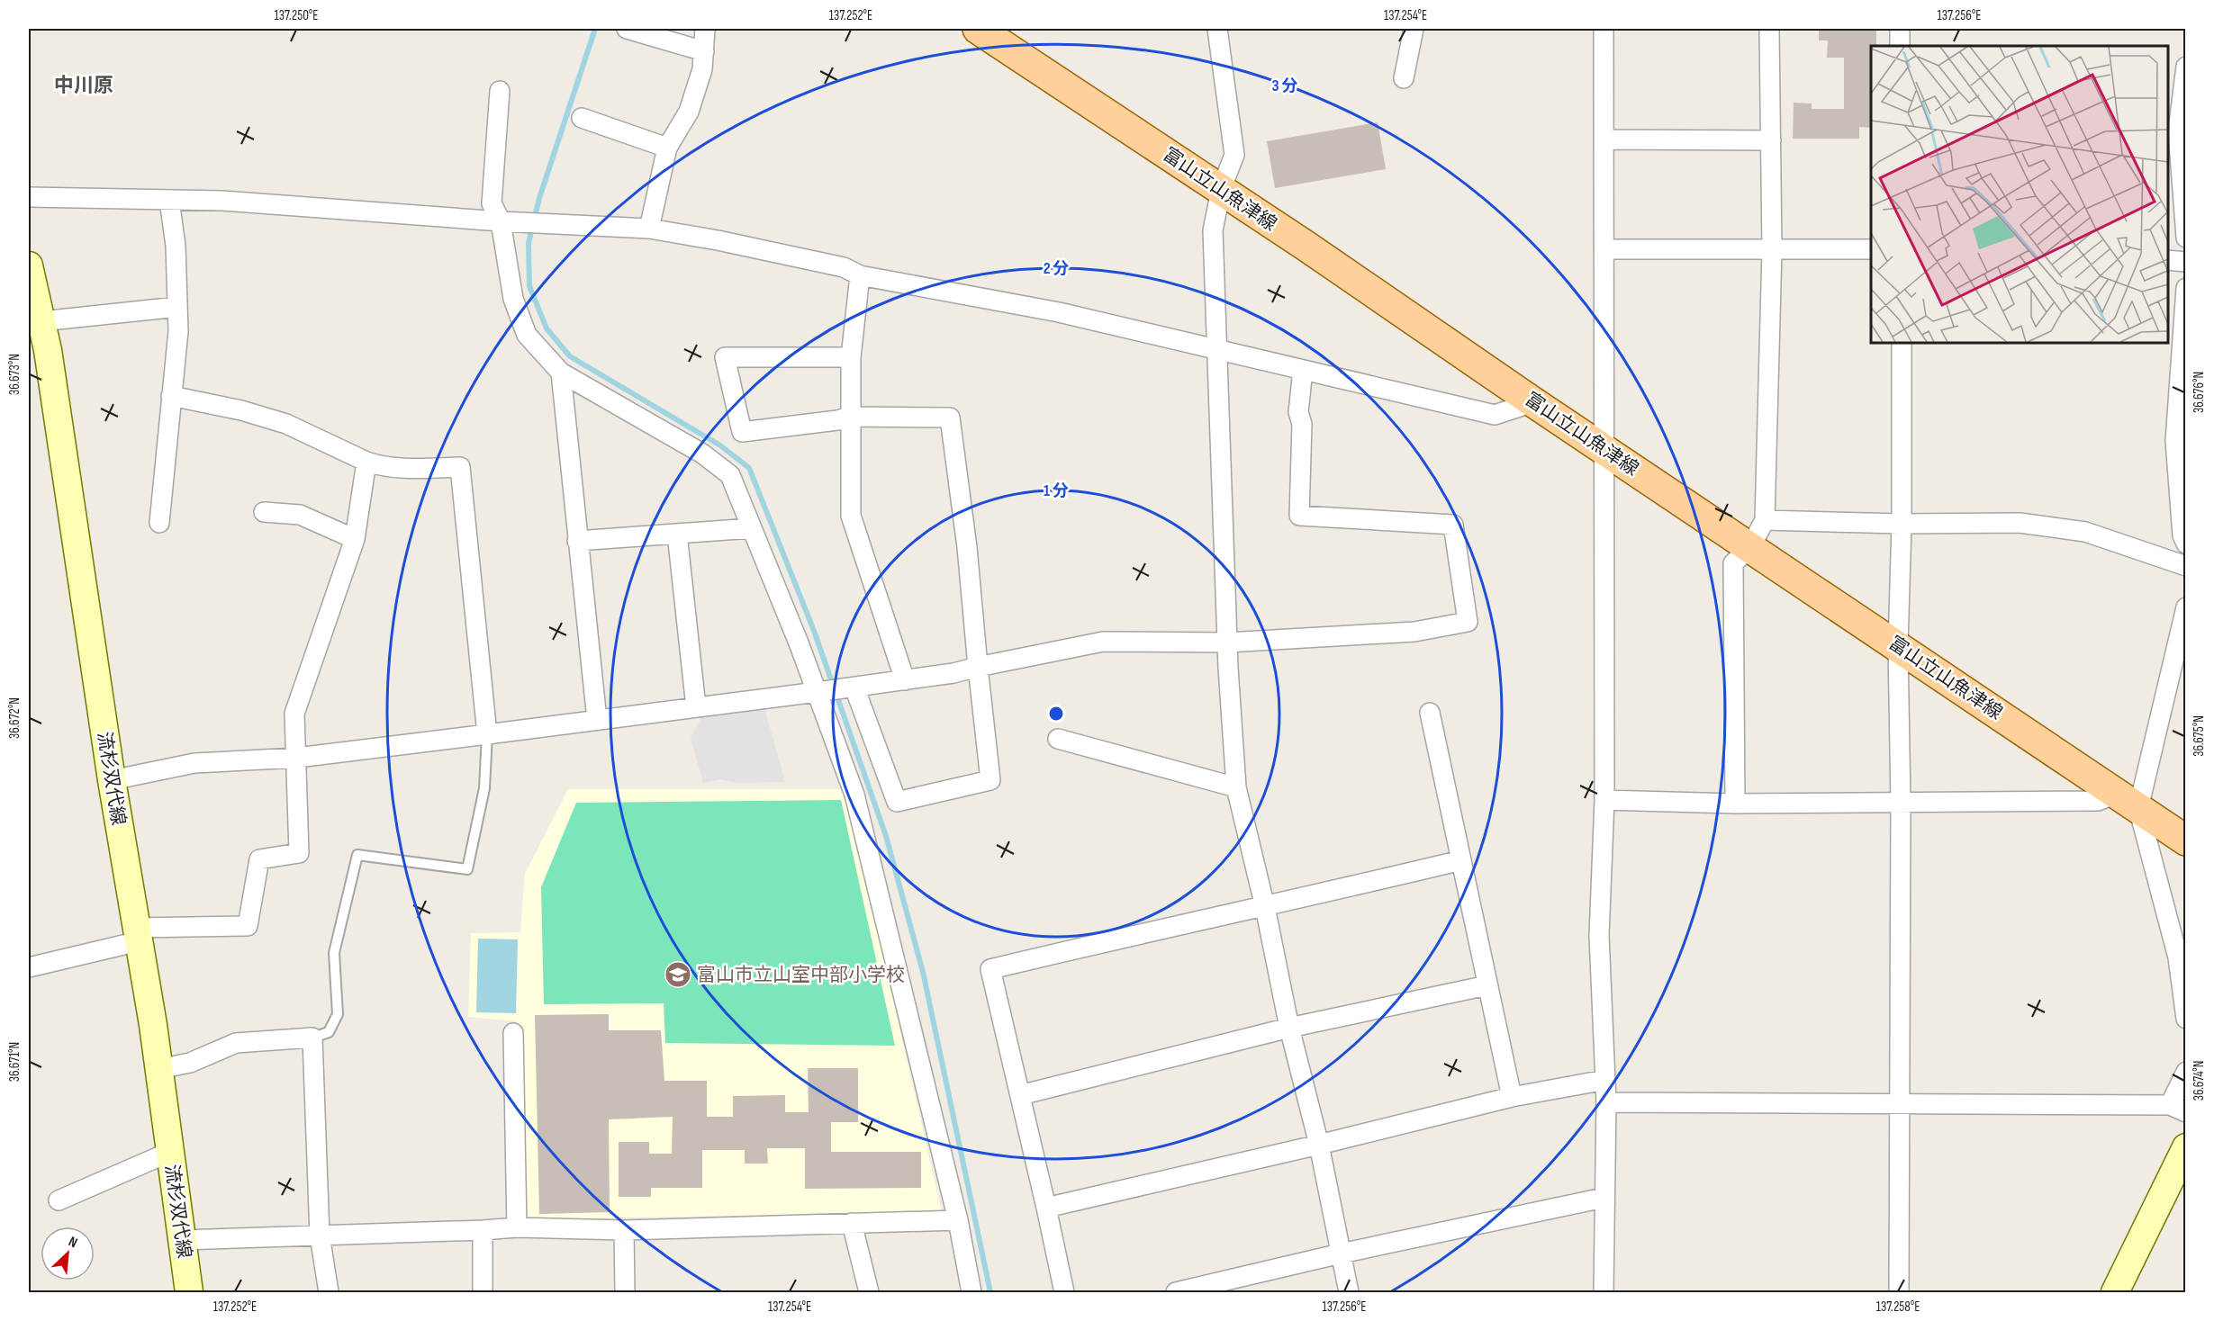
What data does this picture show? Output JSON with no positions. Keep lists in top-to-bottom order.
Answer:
{
  "streets": {
    "main road": ["富山立山魚津線", "流杉双代線"]
  },
  "districts": ["中川原"],
  "places": {
    "school or university": ["富山市立山室中部小学校"]
  },
  "north": "top right",
  "coordinates": [
    "137.250°E",
    "137.252°E",
    "137.254°E",
    "137.256°E",
    "36.673°N",
    "36.676°N",
    "36.672°N",
    "36.675°N",
    "36.671°N",
    "36.674°N",
    "137.258°E"
  ],
  "rings": ["3 分", "2 分", "1 分"]
}
